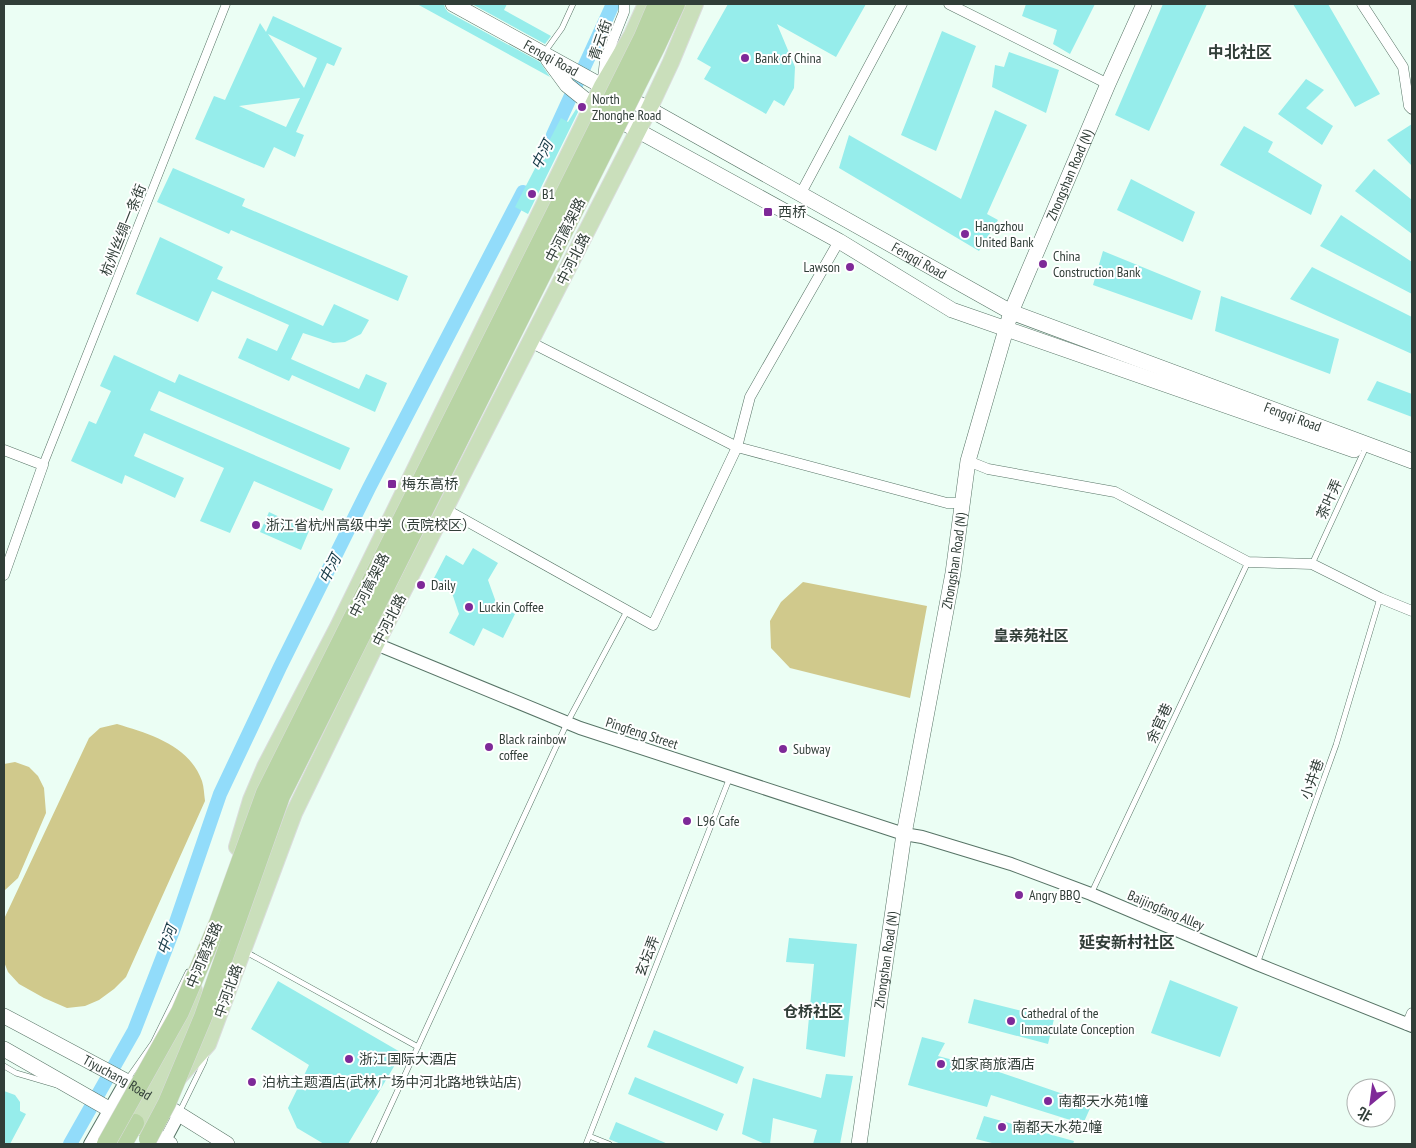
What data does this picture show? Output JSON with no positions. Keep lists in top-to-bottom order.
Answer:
{
  "streets": {
    "highway": ["中河高架路"],
    "main road": [
      "Fengqi Road",
      "Zhongshan Road (N)",
      "中河北路",
      "Tiyuchang Road"
    ],
    "street": [
      "青云街",
      "杭州丝绸一条街",
      "Pingfeng Street",
      "Baijingfang Alley"
    ],
    "lane": [
      "茶叶弄",
      "余官巷",
      "小井巷",
      "玄坛弄"
    ]
  },
  "crossings": [
    ["青云街", "Fengqi Road"],
    ["青云街", "中河北路"],
    ["Fengqi Road", "Zhongshan Road (N)"],
    ["Fengqi Road", "中河北路"],
    ["Fengqi Road", "茶叶弄"],
    ["Zhongshan Road (N)", "Pingfeng Street"],
    ["Zhongshan Road (N)", "Baijingfang Alley"],
    ["中河高架路", "中河北路"],
    ["中河北路", "Pingfeng Street"],
    ["中河北路", "Tiyuchang Road"],
    ["余官巷", "Baijingfang Alley"],
    ["Pingfeng Street", "Baijingfang Alley"],
    ["Pingfeng Street", "玄坛弄"],
    ["小井巷", "Baijingfang Alley"]
  ],
  "districts": [
    "中北社区",
    "皇亲苑社区",
    "延安新村社区",
    "仓桥社区"
  ],
  "water": ["中河"],
  "places": {
    "other": [
      "Bank of China",
      "North Zhonghe Road",
      "B1",
      "Hangzhou United Bank",
      "China Construction Bank",
      "Lawson",
      "浙江省杭州高级中学（贡院校区）",
      "Daily",
      "Luckin Coffee",
      "Black rainbow coffee",
      "Subway",
      "L96 Cafe",
      "Angry BBQ",
      "Cathedral of the Immaculate Conception",
      "浙江国际大酒店",
      "如家商旅酒店",
      "泊杭主题酒店(武林广场中河北路地铁站店)",
      "南都天水苑1幢",
      "南都天水苑2幢"
    ],
    "transit": ["西桥", "梅东高桥"]
  },
  "north": "bottom left"
}
